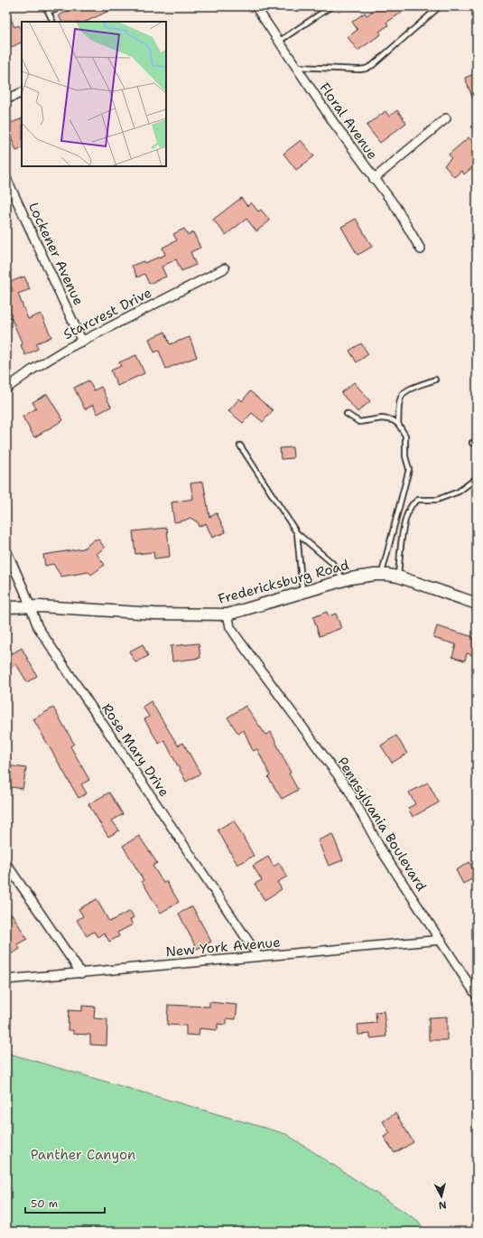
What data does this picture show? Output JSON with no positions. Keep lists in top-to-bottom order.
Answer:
{
  "streets": {
    "street": [
      "Floral Avenue",
      "Lockener Avenue",
      "Starcrest Drive",
      "Fredericksburg Road",
      "Rose Mary Drive",
      "Pennsylvania Boulevard",
      "New York Avenue"
    ]
  },
  "crossings": [
    ["Lockener Avenue", "Starcrest Drive"],
    ["Fredericksburg Road", "Rose Mary Drive"],
    ["Fredericksburg Road", "Pennsylvania Boulevard"],
    ["Rose Mary Drive", "New York Avenue"],
    ["Pennsylvania Boulevard", "New York Avenue"]
  ],
  "parks": ["Panther Canyon"],
  "scale_bar": "50 m",
  "north": "bottom"
}
